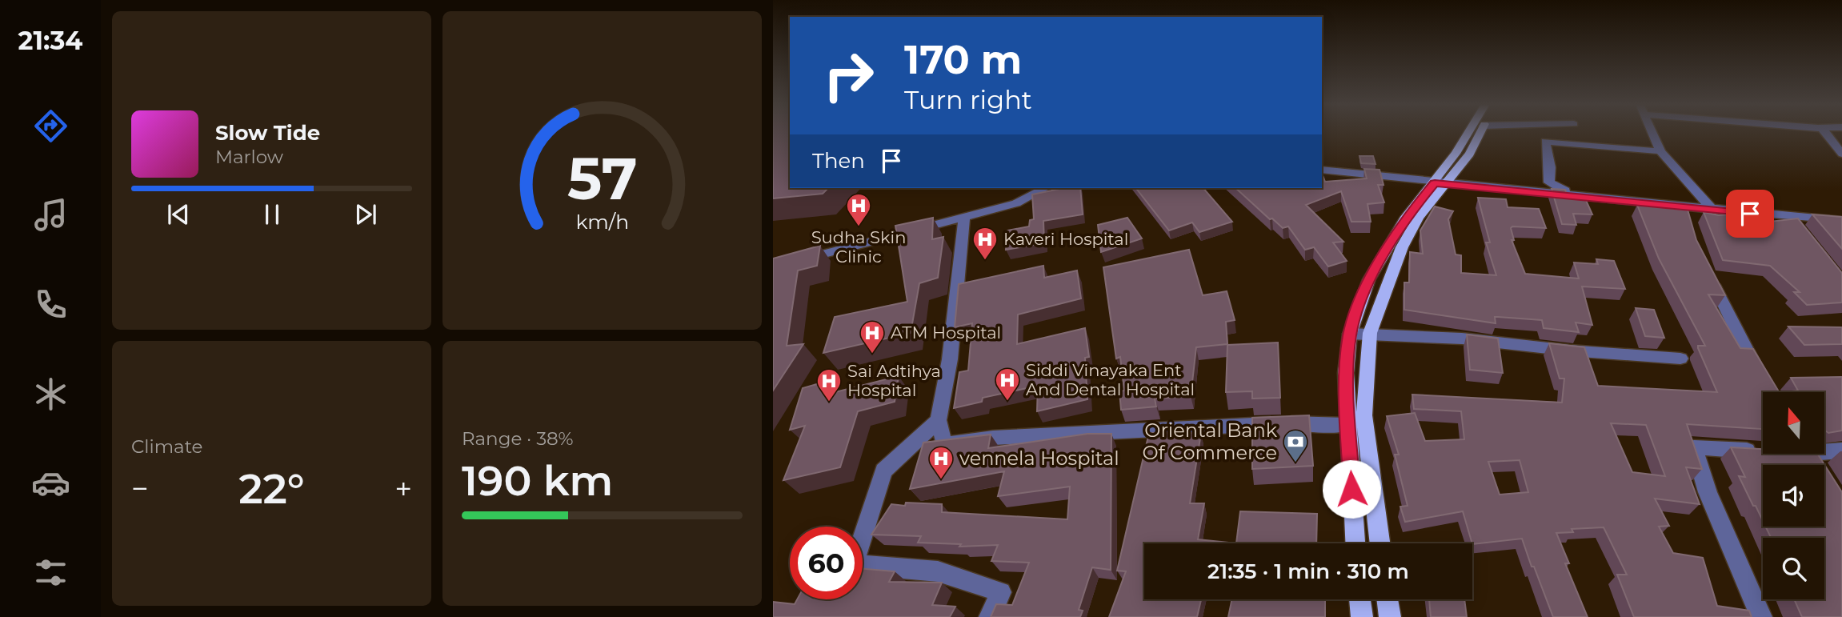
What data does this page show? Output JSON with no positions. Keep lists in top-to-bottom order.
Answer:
{
  "places": {
    "hospital": [
      "Sudha Skin Clinic",
      "Kaveri Hospital",
      "ATM Hospital",
      "Siddi Vinayaka Ent And Dental Hospital",
      "Sai Adtihya Hospital",
      "vennela Hospital"
    ],
    "bank": ["Oriental Bank Of Commerce"]
  },
  "north": "top",
  "page": {
    "tabs": "21:34",
    "turn": ["170 m", "Turn right"],
    "song": ["Slow Tide", "Marlow"],
    "then": "Then",
    "tile": [
      "Climate",
      ["Range · 38%", "190 km"]
    ],
    "heat": ["−", "22°", "+"],
    "limit": "60",
    "trip": "21:35 · 1 min · 310 m",
    "gauge": ["57", "km/h"]
  }
}
